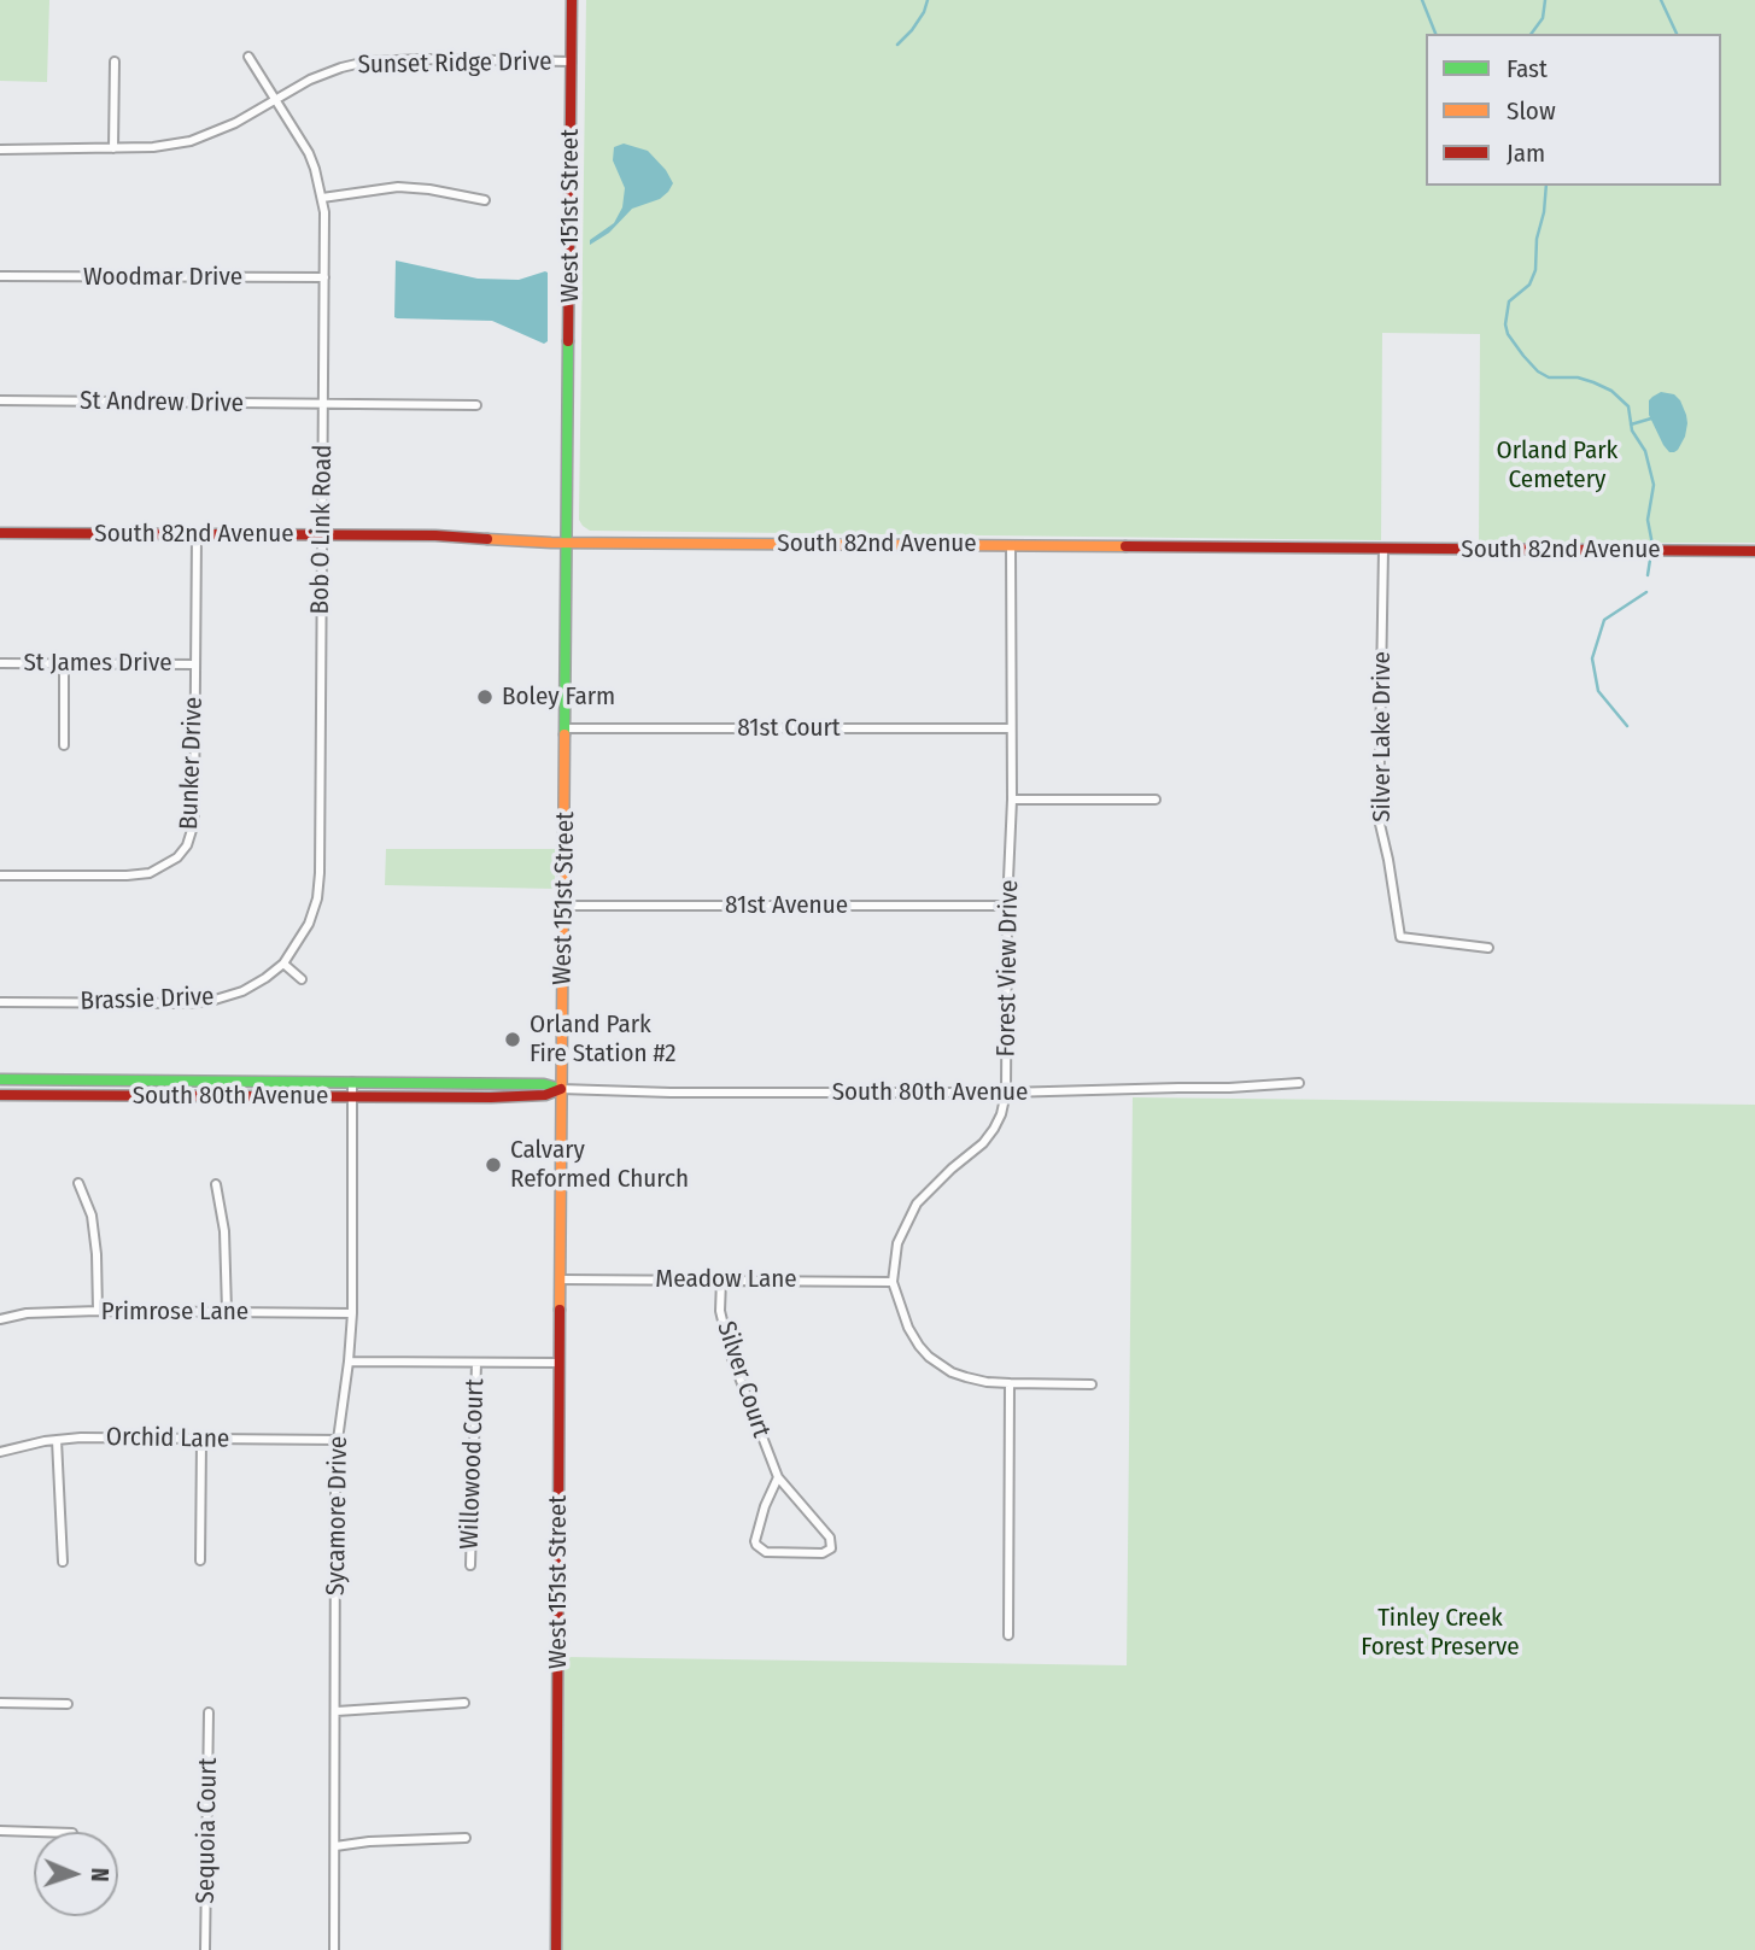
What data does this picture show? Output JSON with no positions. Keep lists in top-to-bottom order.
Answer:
{
  "streets": {
    "street": [
      "Sunset Ridge Drive",
      "West 151st Street",
      "Woodmar Drive",
      "St Andrew Drive",
      "Bob O Link Road",
      "South 82nd Avenue",
      "St James Drive",
      "81st Court",
      "Silver Lake Drive",
      "Bunker Drive",
      "81st Avenue",
      "Forest View Drive",
      "Brassie Drive",
      "South 80th Avenue",
      "Meadow Lane",
      "Primrose Lane",
      "Silver Court",
      "Orchid Lane",
      "Willowood Court",
      "Sycamore Drive",
      "Sequoia Court"
    ]
  },
  "crossings": [
    ["Sunset Ridge Drive", "West 151st Street"],
    ["Sunset Ridge Drive", "Bob O Link Road"],
    ["West 151st Street", "South 82nd Avenue"],
    ["West 151st Street", "81st Court"],
    ["West 151st Street", "81st Avenue"],
    ["West 151st Street", "South 80th Avenue"],
    ["West 151st Street", "Meadow Lane"],
    ["Woodmar Drive", "Bob O Link Road"],
    ["St Andrew Drive", "Bob O Link Road"],
    ["Bob O Link Road", "South 82nd Avenue"],
    ["Bob O Link Road", "Brassie Drive"],
    ["South 82nd Avenue", "Silver Lake Drive"],
    ["South 82nd Avenue", "Bunker Drive"],
    ["South 82nd Avenue", "Forest View Drive"],
    ["St James Drive", "Bunker Drive"],
    ["81st Court", "Forest View Drive"],
    ["81st Avenue", "Forest View Drive"],
    ["Forest View Drive", "South 80th Avenue"],
    ["Forest View Drive", "Meadow Lane"],
    ["South 80th Avenue", "Sycamore Drive"],
    ["Meadow Lane", "Silver Court"],
    ["Primrose Lane", "Sycamore Drive"],
    ["Orchid Lane", "Sycamore Drive"]
  ],
  "parks": ["Orland Park Cemetery", "Tinley Creek Forest Preserve"],
  "places": ["Boley Farm", "Orland Park Fire Station #2", "Calvary Reformed Church"],
  "legend": ["Fast", "Slow", "Jam"],
  "north": "right"
}
